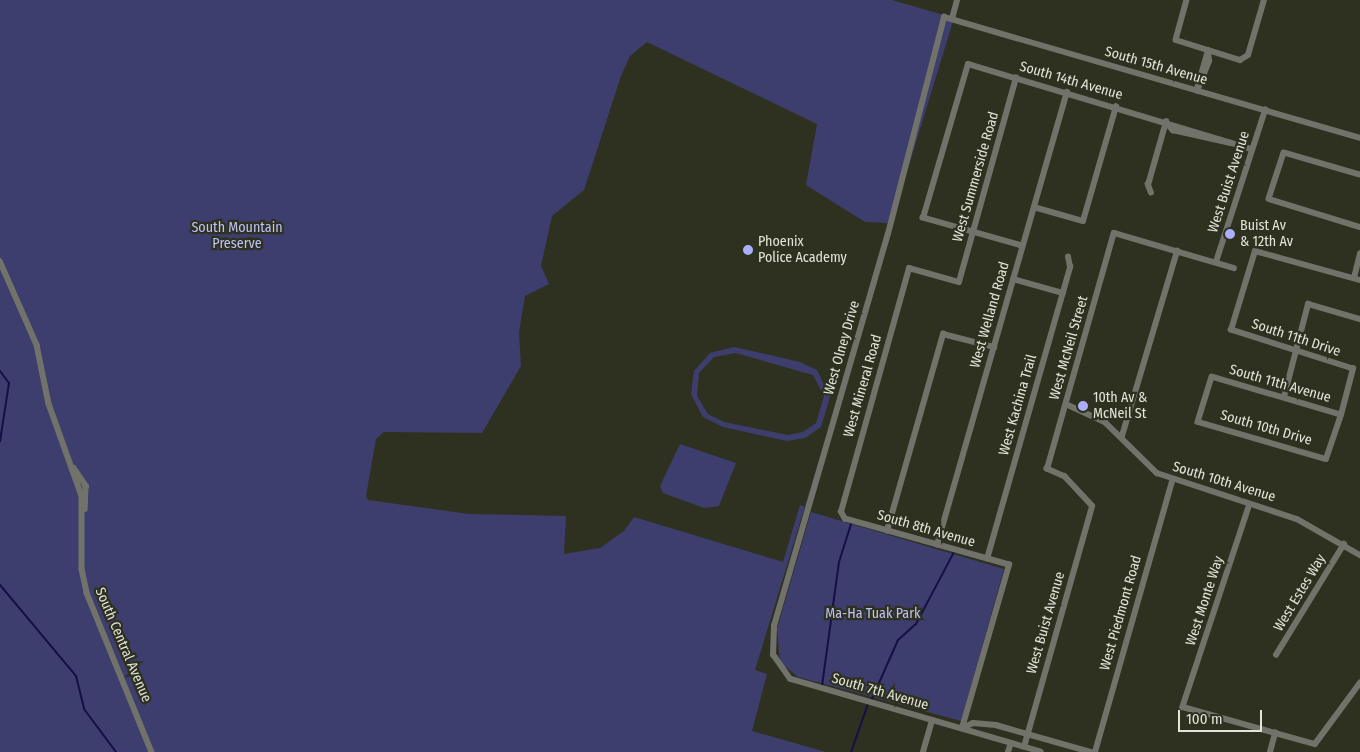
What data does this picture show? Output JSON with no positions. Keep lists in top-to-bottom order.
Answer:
{
  "streets": {
    "street": [
      "South 15th Avenue",
      "South 14th Avenue",
      "West Summerside Road",
      "West Buist Avenue",
      "West Welland Road",
      "South 11th Drive",
      "West Olney Drive",
      "West McNeil Street",
      "South 11th Avenue",
      "West Mineral Road",
      "West Kachina Trail",
      "South 10th Drive",
      "South 10th Avenue",
      "South 8th Avenue",
      "West Estes Way",
      "West Monte Way",
      "West Piedmont Road",
      "South Central Avenue",
      "South 7th Avenue"
    ]
  },
  "crossings": [
    ["South 15th Avenue", "West Buist Avenue"],
    ["South 15th Avenue", "West Olney Drive"],
    ["South 14th Avenue", "West Summerside Road"],
    ["South 14th Avenue", "West Buist Avenue"],
    ["South 14th Avenue", "West Welland Road"],
    ["West Summerside Road", "West Mineral Road"],
    ["West Buist Avenue", "West McNeil Street"],
    ["West Buist Avenue", "South 7th Avenue"],
    ["West Welland Road", "South 8th Avenue"],
    ["South 11th Drive", "South 11th Avenue"],
    ["South 11th Drive", "South 10th Drive"],
    ["West Olney Drive", "South 7th Avenue"],
    ["West McNeil Street", "South 10th Avenue"],
    ["South 11th Avenue", "South 10th Drive"],
    ["West Mineral Road", "South 8th Avenue"],
    ["West Kachina Trail", "South 8th Avenue"],
    ["South 10th Avenue", "West Estes Way"],
    ["South 10th Avenue", "West Monte Way"],
    ["South 10th Avenue", "West Piedmont Road"],
    ["South 8th Avenue", "South 7th Avenue"],
    ["West Piedmont Road", "South 7th Avenue"]
  ],
  "parks": ["South Mountain Preserve", "Ma-Ha Tuak Park"],
  "places": ["Buist Av & 12th Av", "Phoenix Police Academy", "10th Av & McNeil St"],
  "scale_bar": "100 m"
}
